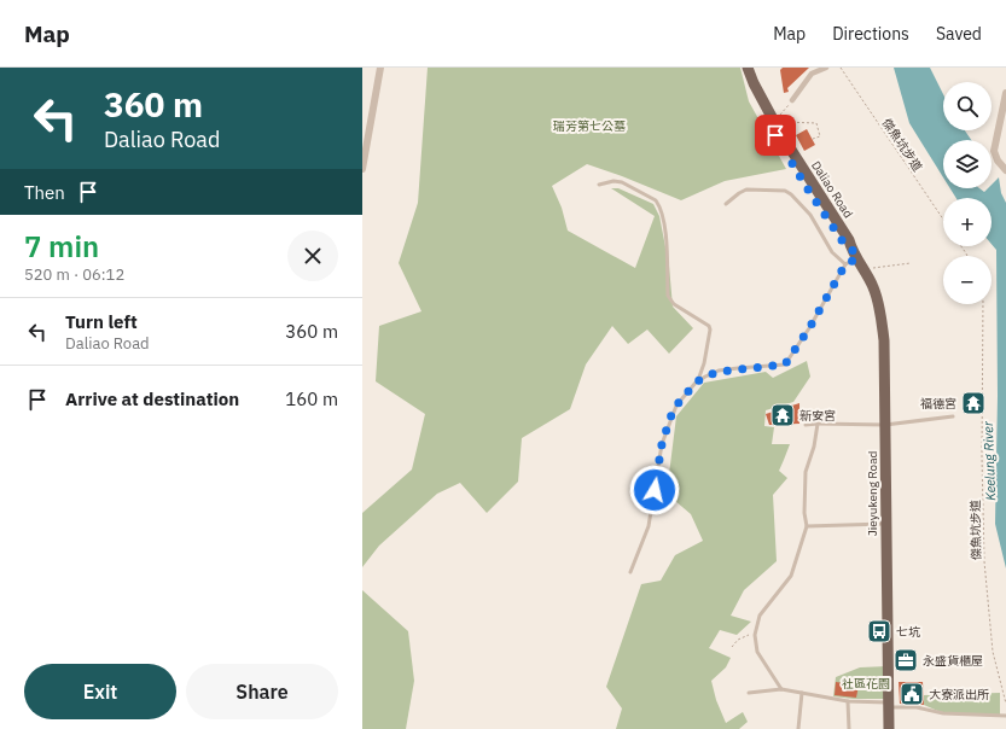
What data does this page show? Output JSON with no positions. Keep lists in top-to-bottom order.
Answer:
{
  "streets": {
    "main road": ["Daliao Road", "Jieyukeng Road"],
    "path": ["傑魚坑步道"]
  },
  "crossings": [
    ["Daliao Road", "Jieyukeng Road"]
  ],
  "water": ["Keelung River"],
  "parks": ["瑞芳第七公墓", "社區花園"],
  "places": {
    "temple": ["福德宮", "新安宮"],
    "bus stop": ["七坑"],
    "office": ["永盛貨櫃屋"],
    "public building": ["大寮派出所"]
  },
  "page": {
    "header": "Map",
    "nav": ["Map", "Directions", "Saved"],
    "turn": ["360 m", "Daliao Road"],
    "map_buttons": ["+", "−"],
    "then": "Then",
    "heading": ["7 min", "520 m · 06:12"],
    "list": [
      {
        "name": "Turn left",
        "note": "Daliao Road",
        "value": "360 m"
      },
      {
        "name": "Arrive at destination",
        "value": "160 m"
      }
    ],
    "buttons": ["Exit", "Share"]
  }
}
